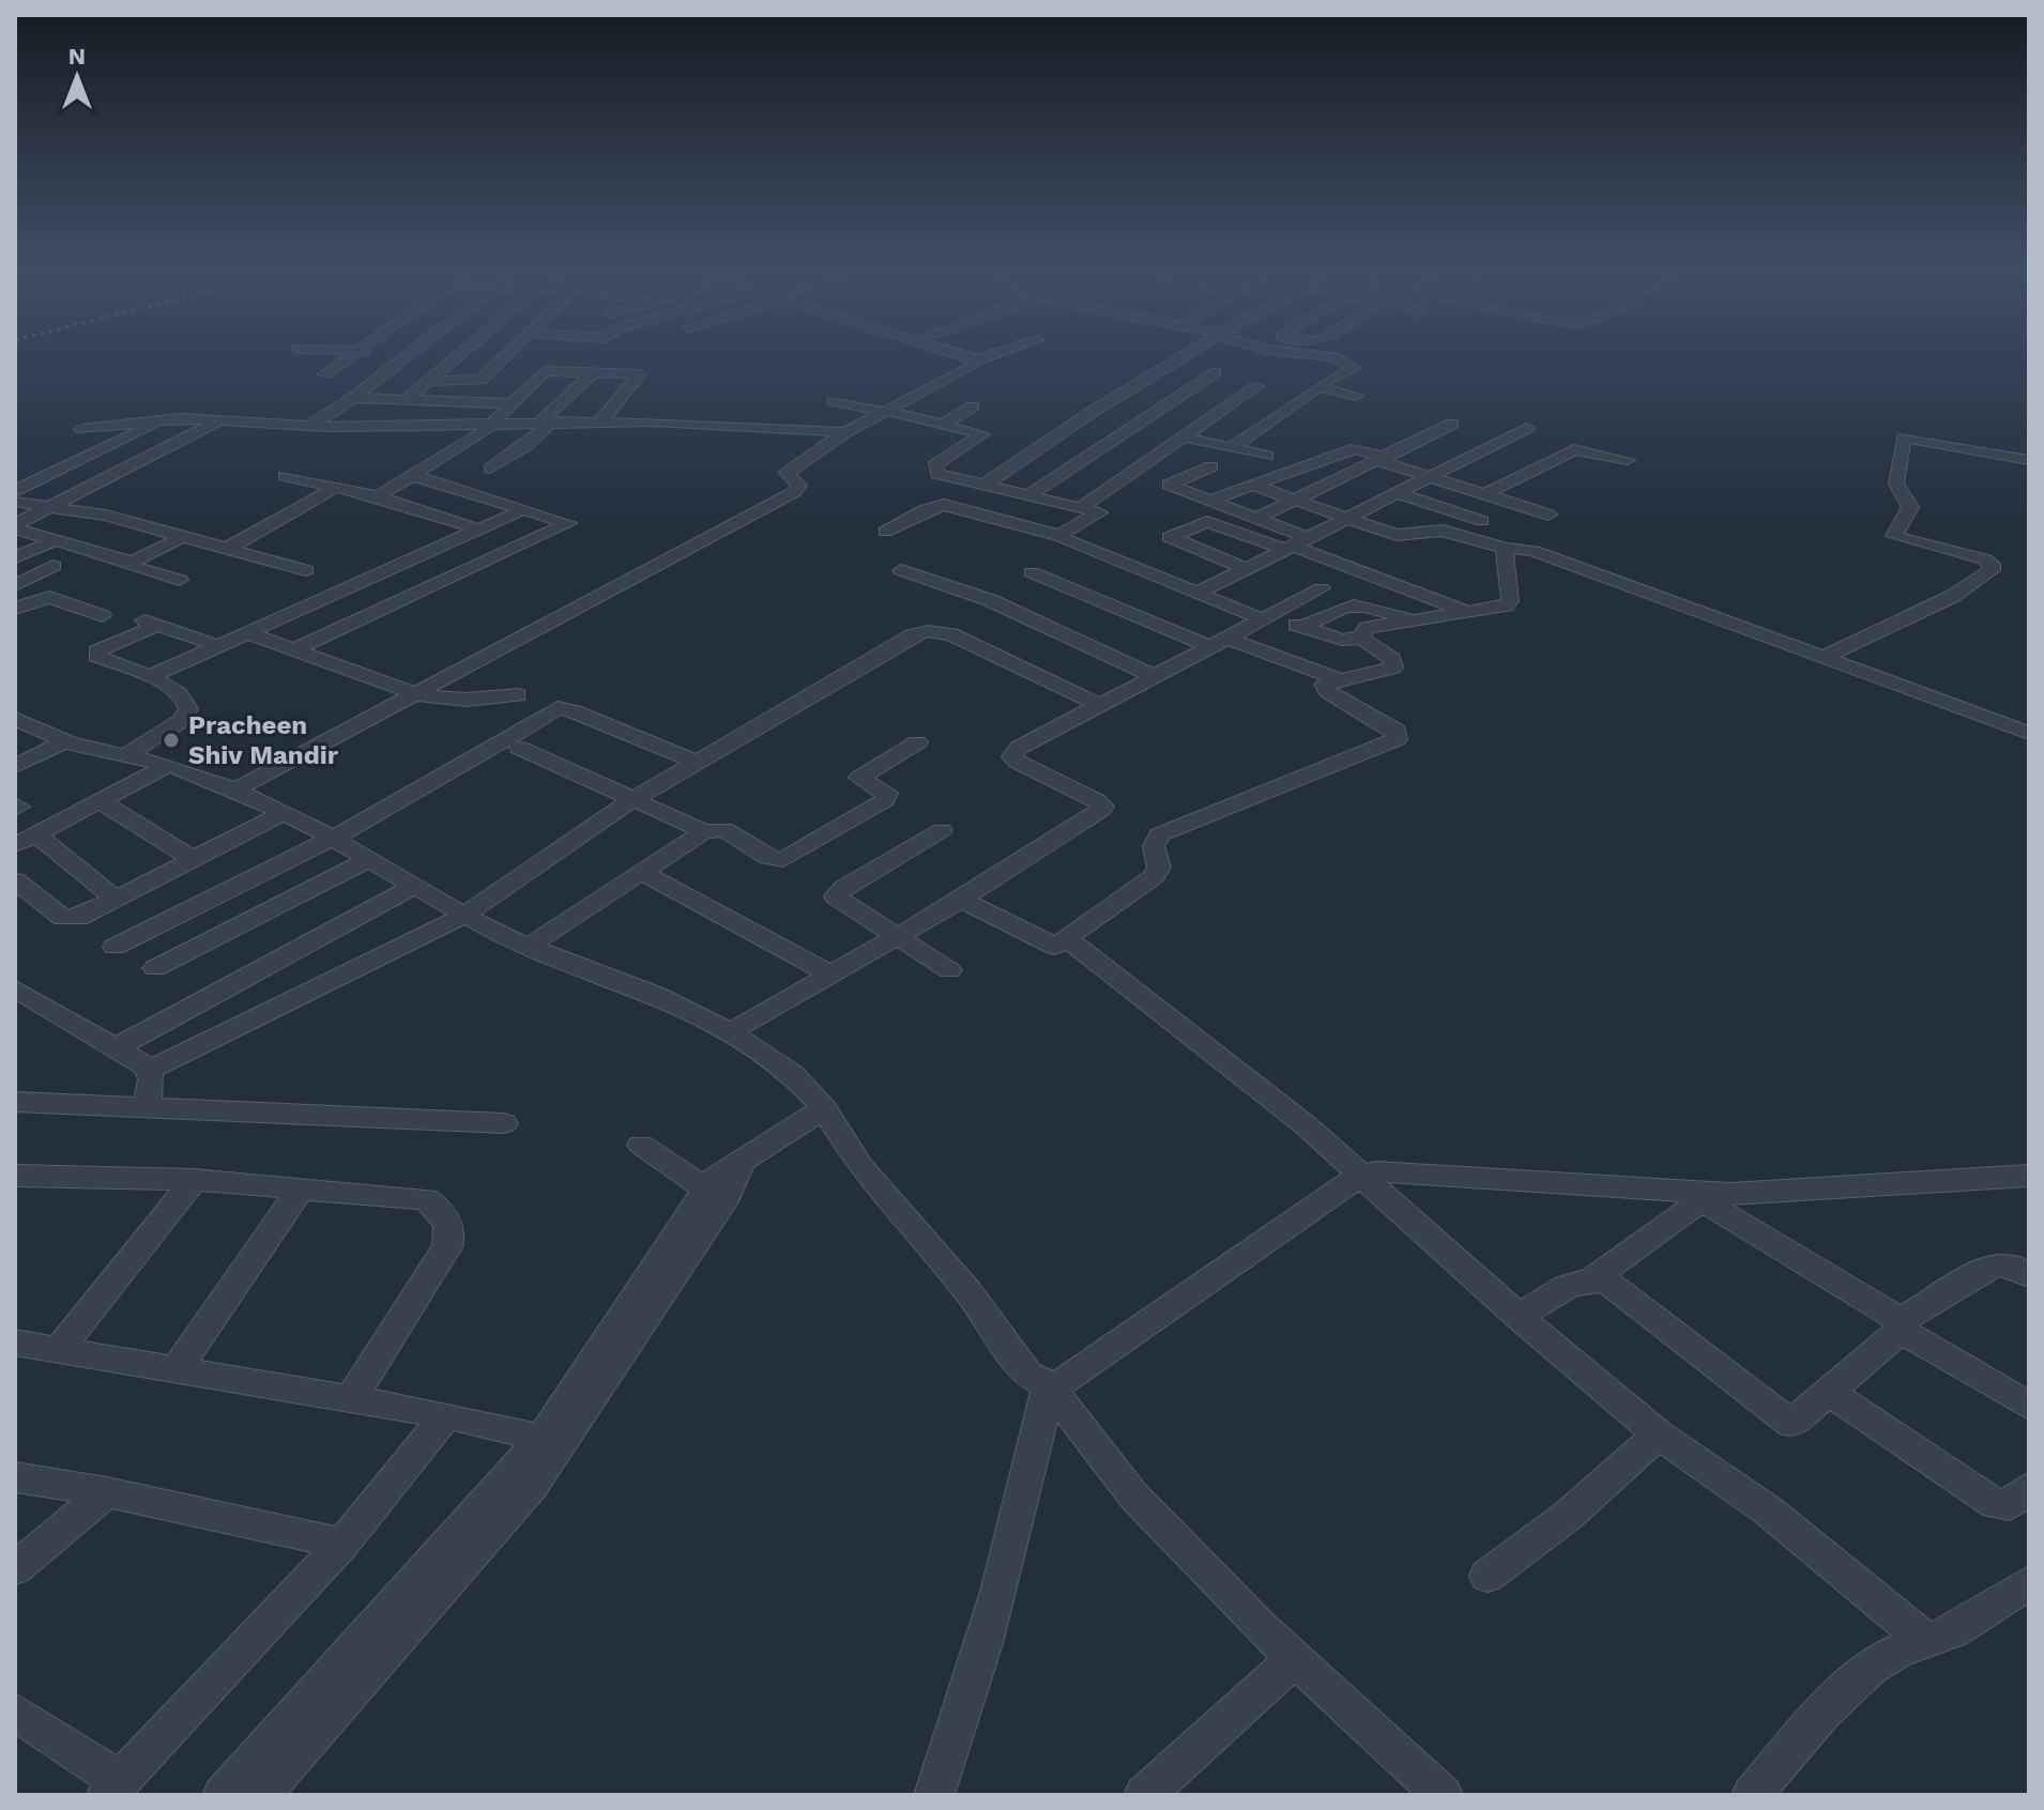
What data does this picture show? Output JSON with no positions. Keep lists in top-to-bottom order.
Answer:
{
  "places": ["Pracheen Shiv Mandir"],
  "north": "top"
}
